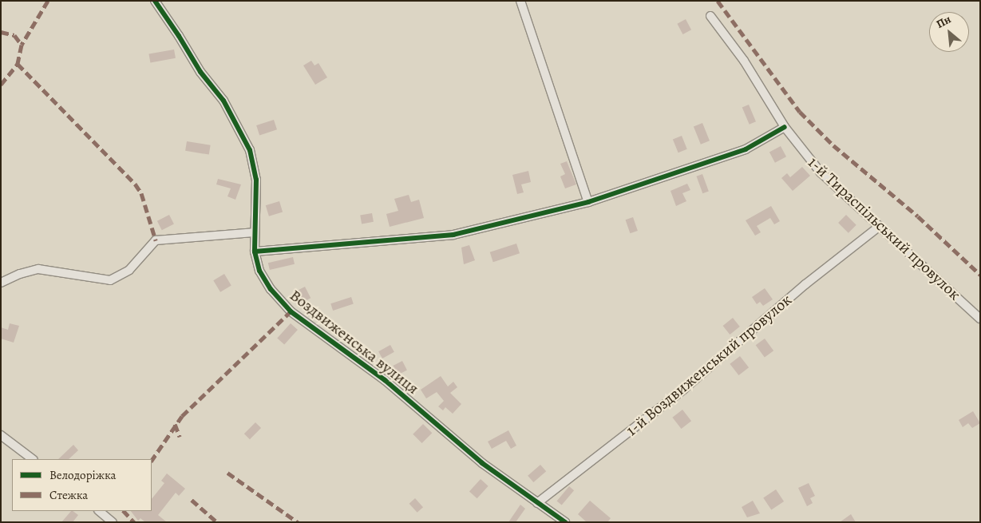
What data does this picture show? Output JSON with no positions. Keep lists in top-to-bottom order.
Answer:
{
  "streets": {
    "street": ["1-й Тираспільський провулок", "Воздвиженська вулиця", "1-й Воздвиженський провулок"]
  },
  "crossings": [
    ["1-й Тираспільський провулок", "1-й Воздвиженський провулок"],
    ["Воздвиженська вулиця", "1-й Воздвиженський провулок"]
  ],
  "legend": ["Велодоріжка", "Стежка"],
  "north": "top left"
}
